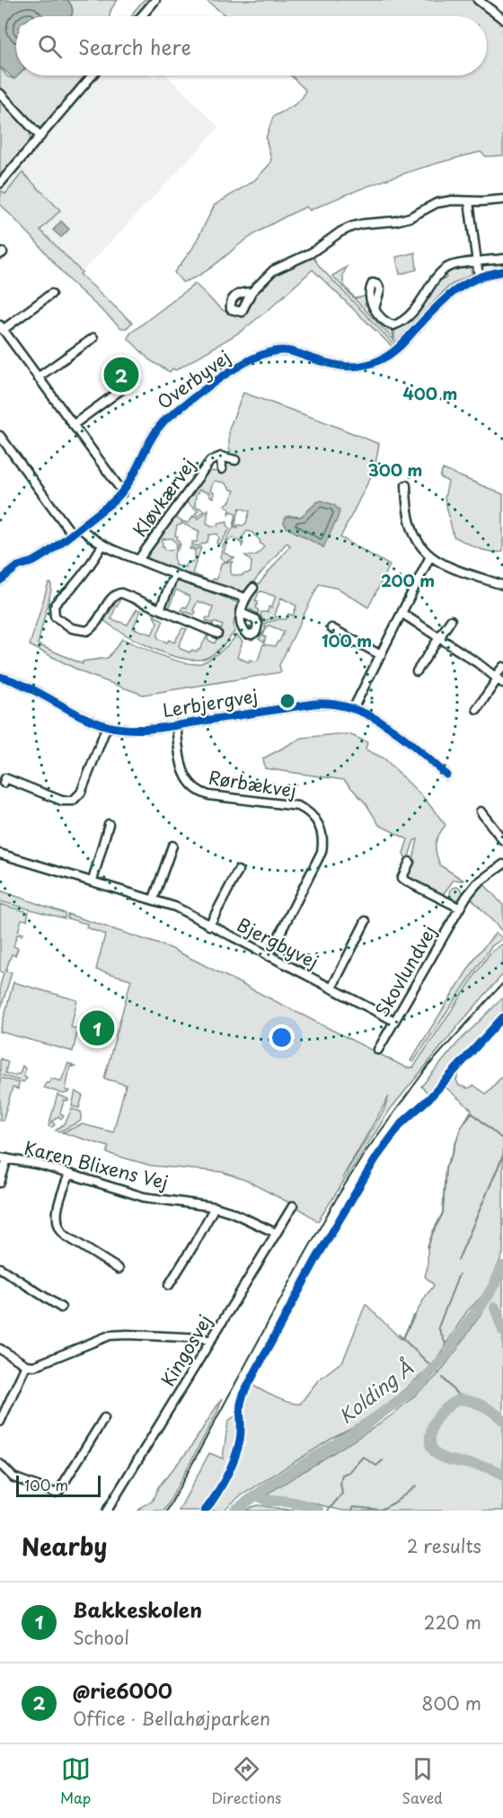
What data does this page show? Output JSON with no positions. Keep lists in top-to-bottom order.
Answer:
{
  "streets": {
    "street": [
      "Overbyvej",
      "Kløvkærvej",
      "Lerbjergvej",
      "Rørbækvej",
      "Bjergbyvej",
      "Skovlundvej",
      "Karen Blixens Vej",
      "Kingosvej"
    ]
  },
  "crossings": [
    ["Overbyvej", "Kløvkærvej"],
    ["Lerbjergvej", "Rørbækvej"],
    ["Rørbækvej", "Bjergbyvej"],
    ["Bjergbyvej", "Skovlundvej"],
    ["Karen Blixens Vej", "Kingosvej"]
  ],
  "water": ["Kolding Å"],
  "scale_bar": "100 m",
  "page": {
    "search": "Search here",
    "pins": ["2", "1"],
    "scale": "100 m",
    "heading": ["Nearby", "2 results"],
    "list": [
      {
        "mark": "1",
        "name": "Bakkeskolen",
        "note": "School",
        "value": "220 m"
      },
      {
        "mark": "2",
        "name": "@rie6000",
        "note": "Office · Bellahøjparken",
        "value": "800 m"
      }
    ],
    "nav": ["Map", "Directions", "Saved"]
  },
  "rings": [
    "400 m",
    "300 m",
    "200 m",
    "100 m"
  ]
}
